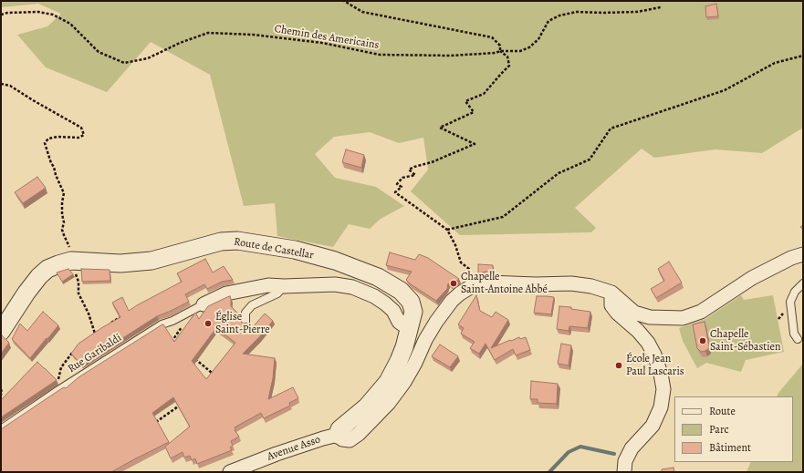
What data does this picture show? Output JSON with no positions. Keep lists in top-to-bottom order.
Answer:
{
  "streets": {
    "street": ["Route de Castellar", "Avenue Asso"],
    "lane": ["Rue Garibaldi"],
    "path": ["Chemin des Americains"]
  },
  "crossings": [
    ["Route de Castellar", "Avenue Asso"]
  ],
  "places": [
    "Chapelle Saint-Antoine Abbé",
    "Église Saint-Pierre",
    "Chapelle Saint-Sébastien",
    "École Jean Paul Lascaris"
  ],
  "legend": ["Route", "Parc", "Bâtiment"]
}
